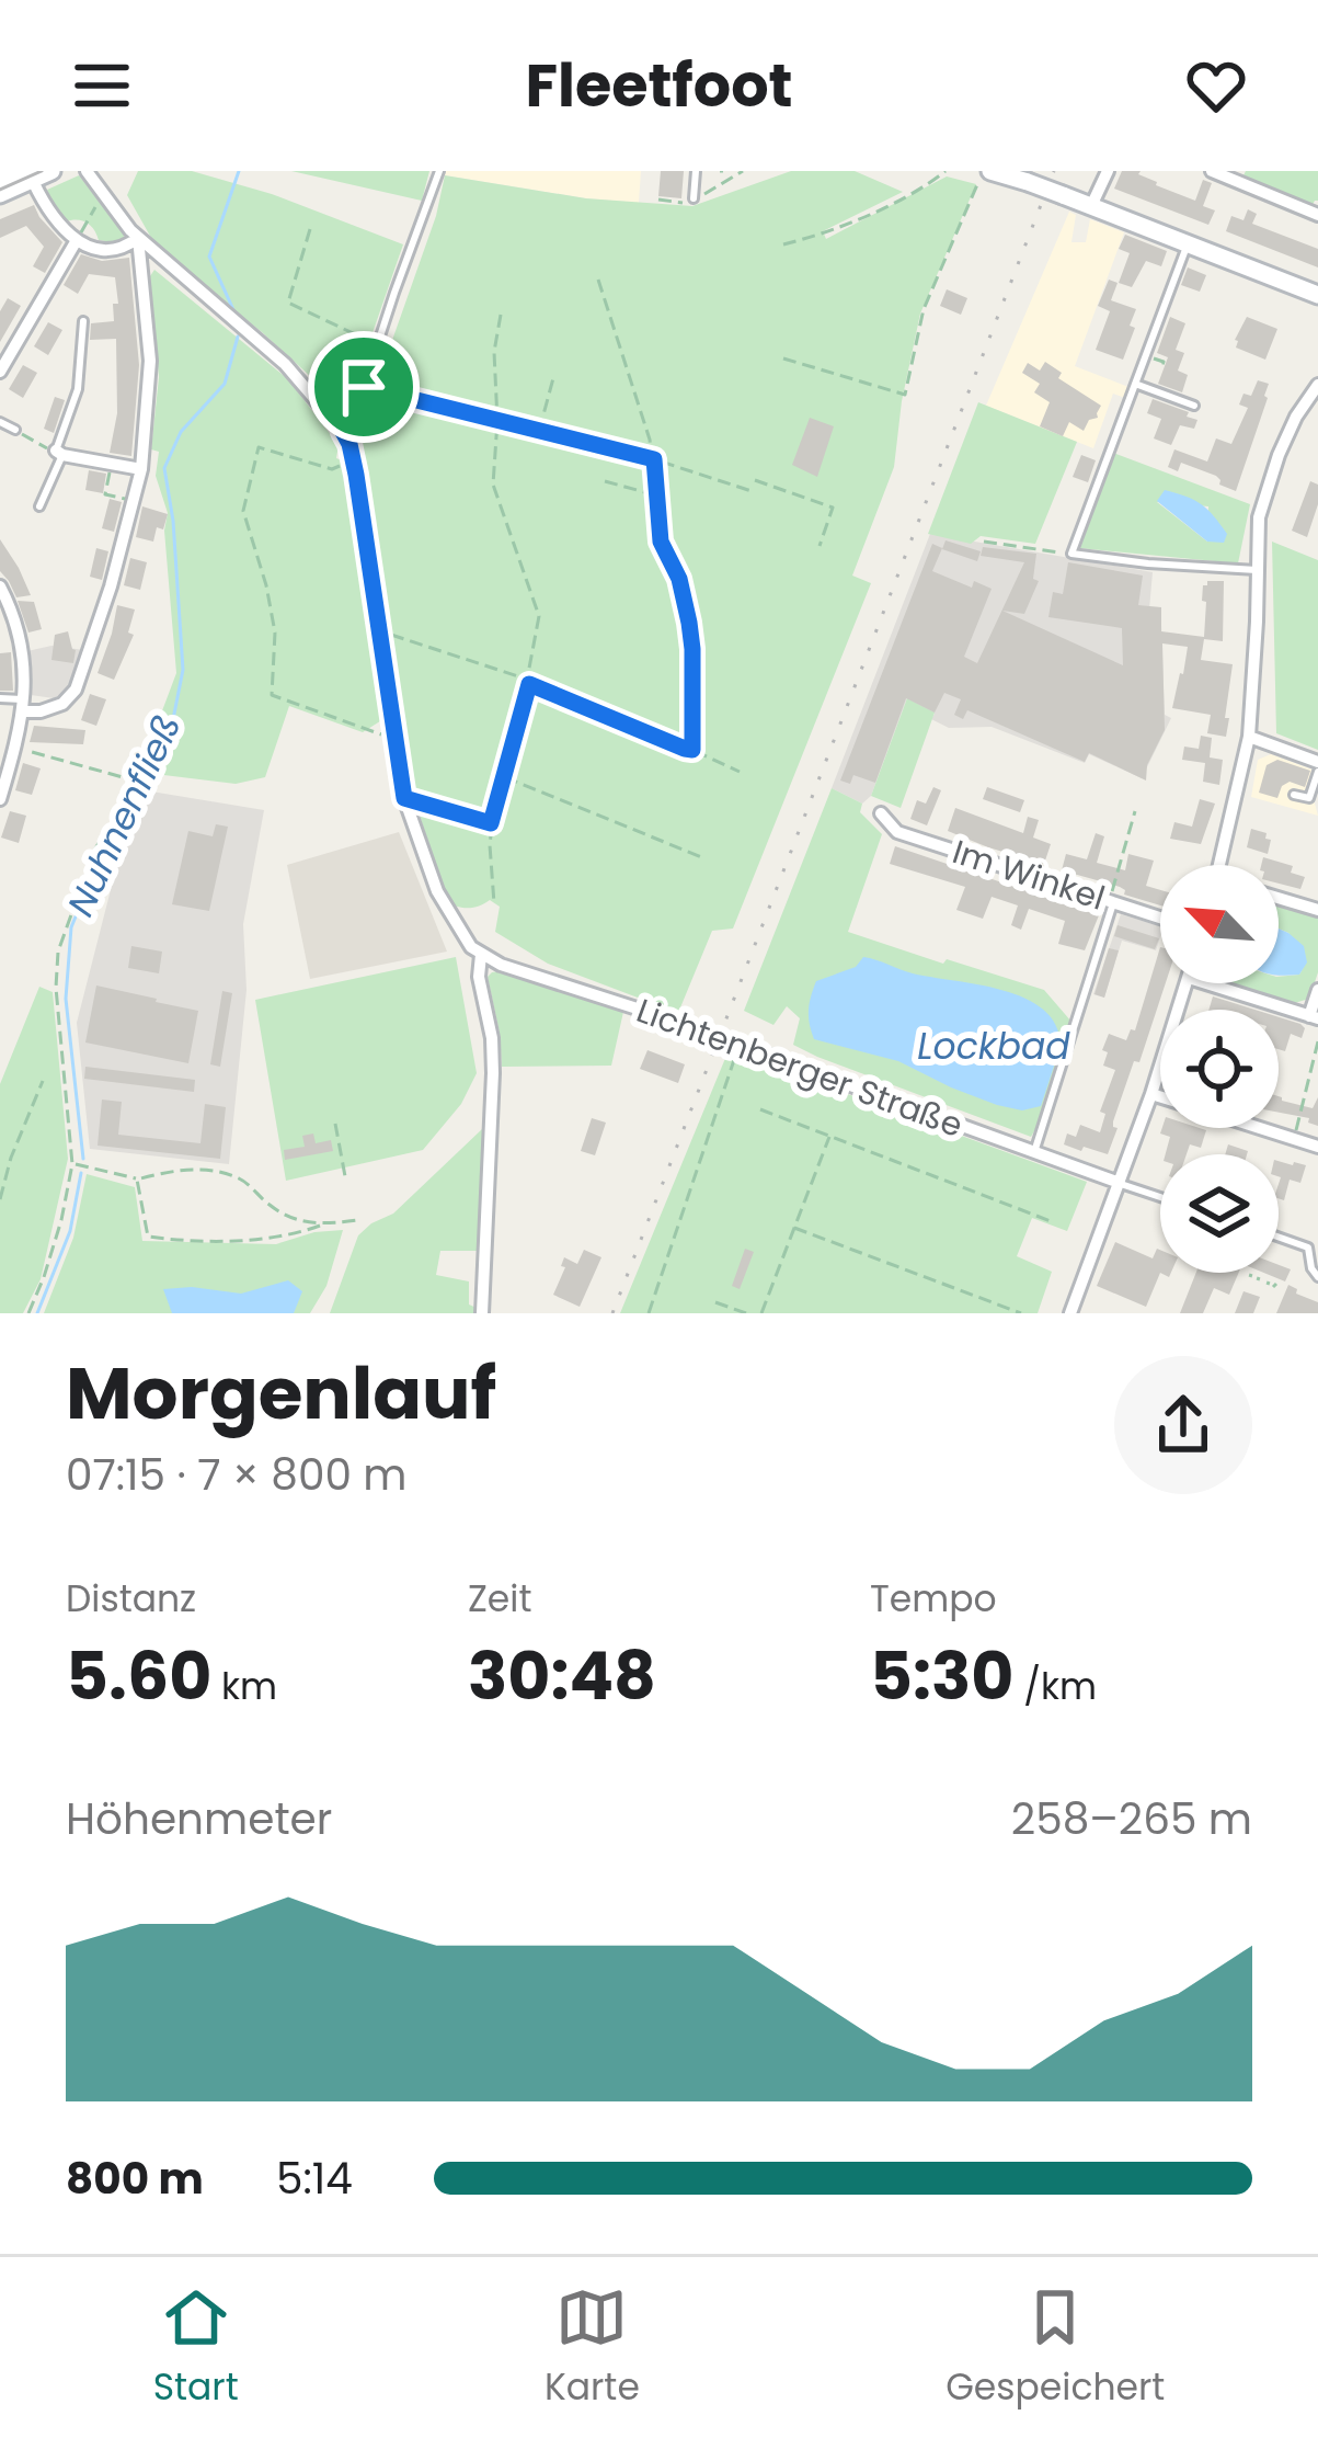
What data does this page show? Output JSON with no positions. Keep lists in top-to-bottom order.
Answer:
{
  "streets": {
    "street": ["Im Winkel", "Lichtenberger Straße"]
  },
  "water": ["Nuhnenfließ", "Lockbad"],
  "north": "top left",
  "page": {
    "header": "Fleetfoot",
    "heading": ["Morgenlauf", "07:15 · 7 × 800 m"],
    "stats": [
      ["Distanz", "5.60 km"],
      ["Zeit", "30:48"],
      ["Tempo", "5:30 /km"]
    ],
    "chart": ["Höhenmeter", "258–265 m"],
    "list": [
      {
        "name": "800 m",
        "note": "5:14"
      }
    ],
    "tabs": ["Start", "Karte", "Gespeichert"]
  }
}
